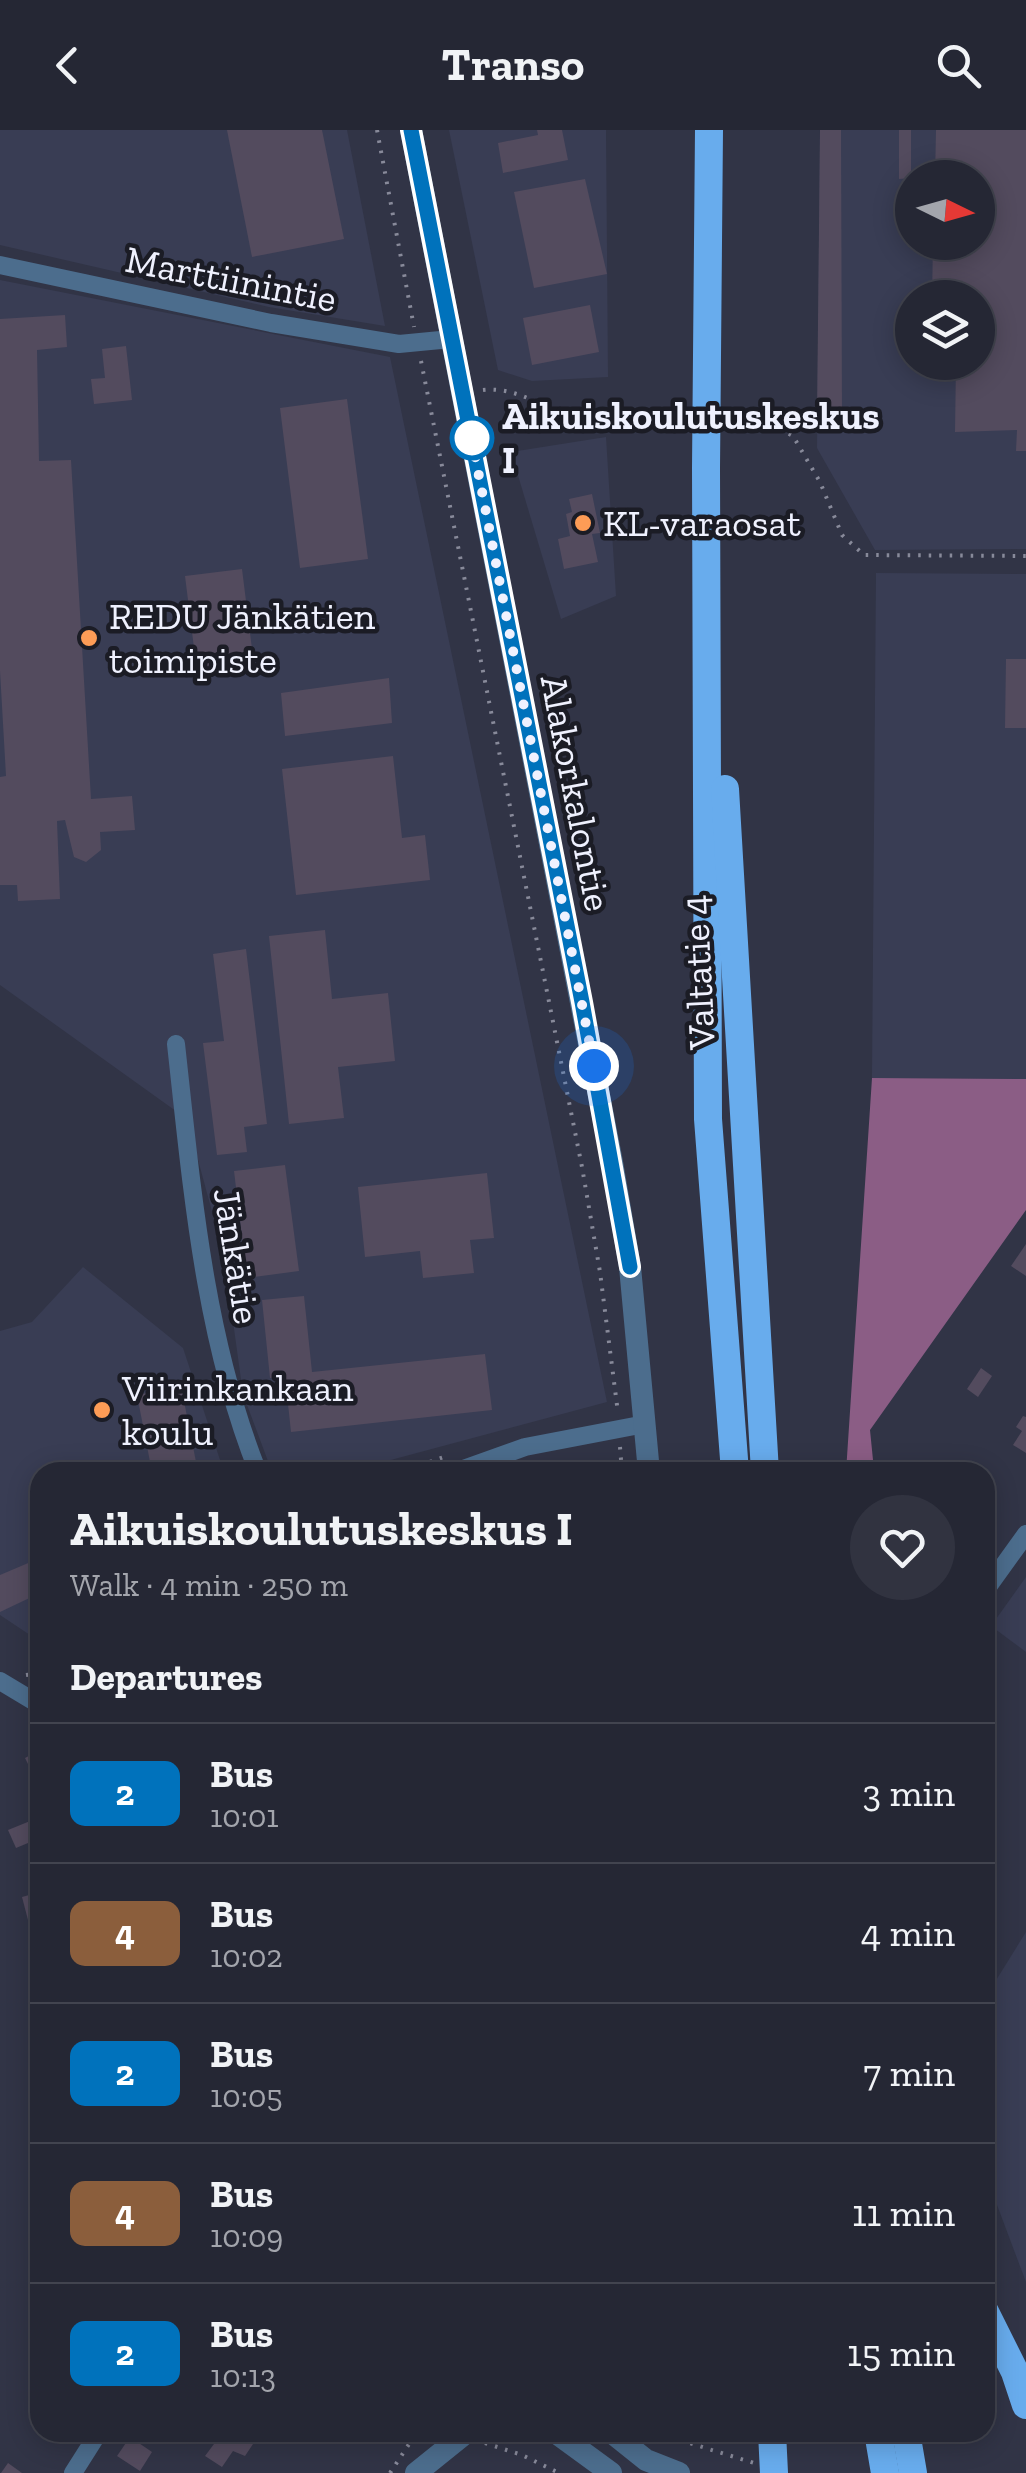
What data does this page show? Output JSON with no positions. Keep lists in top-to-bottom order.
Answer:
{
  "streets": {
    "highway": ["Valtatie 4"],
    "street": ["Marttiinintie", "Alakorkalontie", "Jänkätie"]
  },
  "crossings": [
    ["Marttiinintie", "Alakorkalontie"]
  ],
  "places": [
    "Aikuiskoulutuskeskus I",
    "KL-varaosat",
    "REDU Jänkätien toimipiste",
    "Viirinkankaan koulu"
  ],
  "lines": ["bus line 2"],
  "north": "right",
  "page": {
    "header": "Transo",
    "heading": [
      ["Aikuiskoulutuskeskus I", "Walk · 4 min · 250 m"],
      "Departures"
    ],
    "list": [
      {
        "mark": "2",
        "name": "Bus",
        "note": "10:01",
        "value": "3 min"
      },
      {
        "mark": "4",
        "name": "Bus",
        "note": "10:02",
        "value": "4 min"
      },
      {
        "mark": "2",
        "name": "Bus",
        "note": "10:05",
        "value": "7 min"
      },
      {
        "mark": "4",
        "name": "Bus",
        "note": "10:09",
        "value": "11 min"
      },
      {
        "mark": "2",
        "name": "Bus",
        "note": "10:13",
        "value": "15 min"
      }
    ]
  }
}
